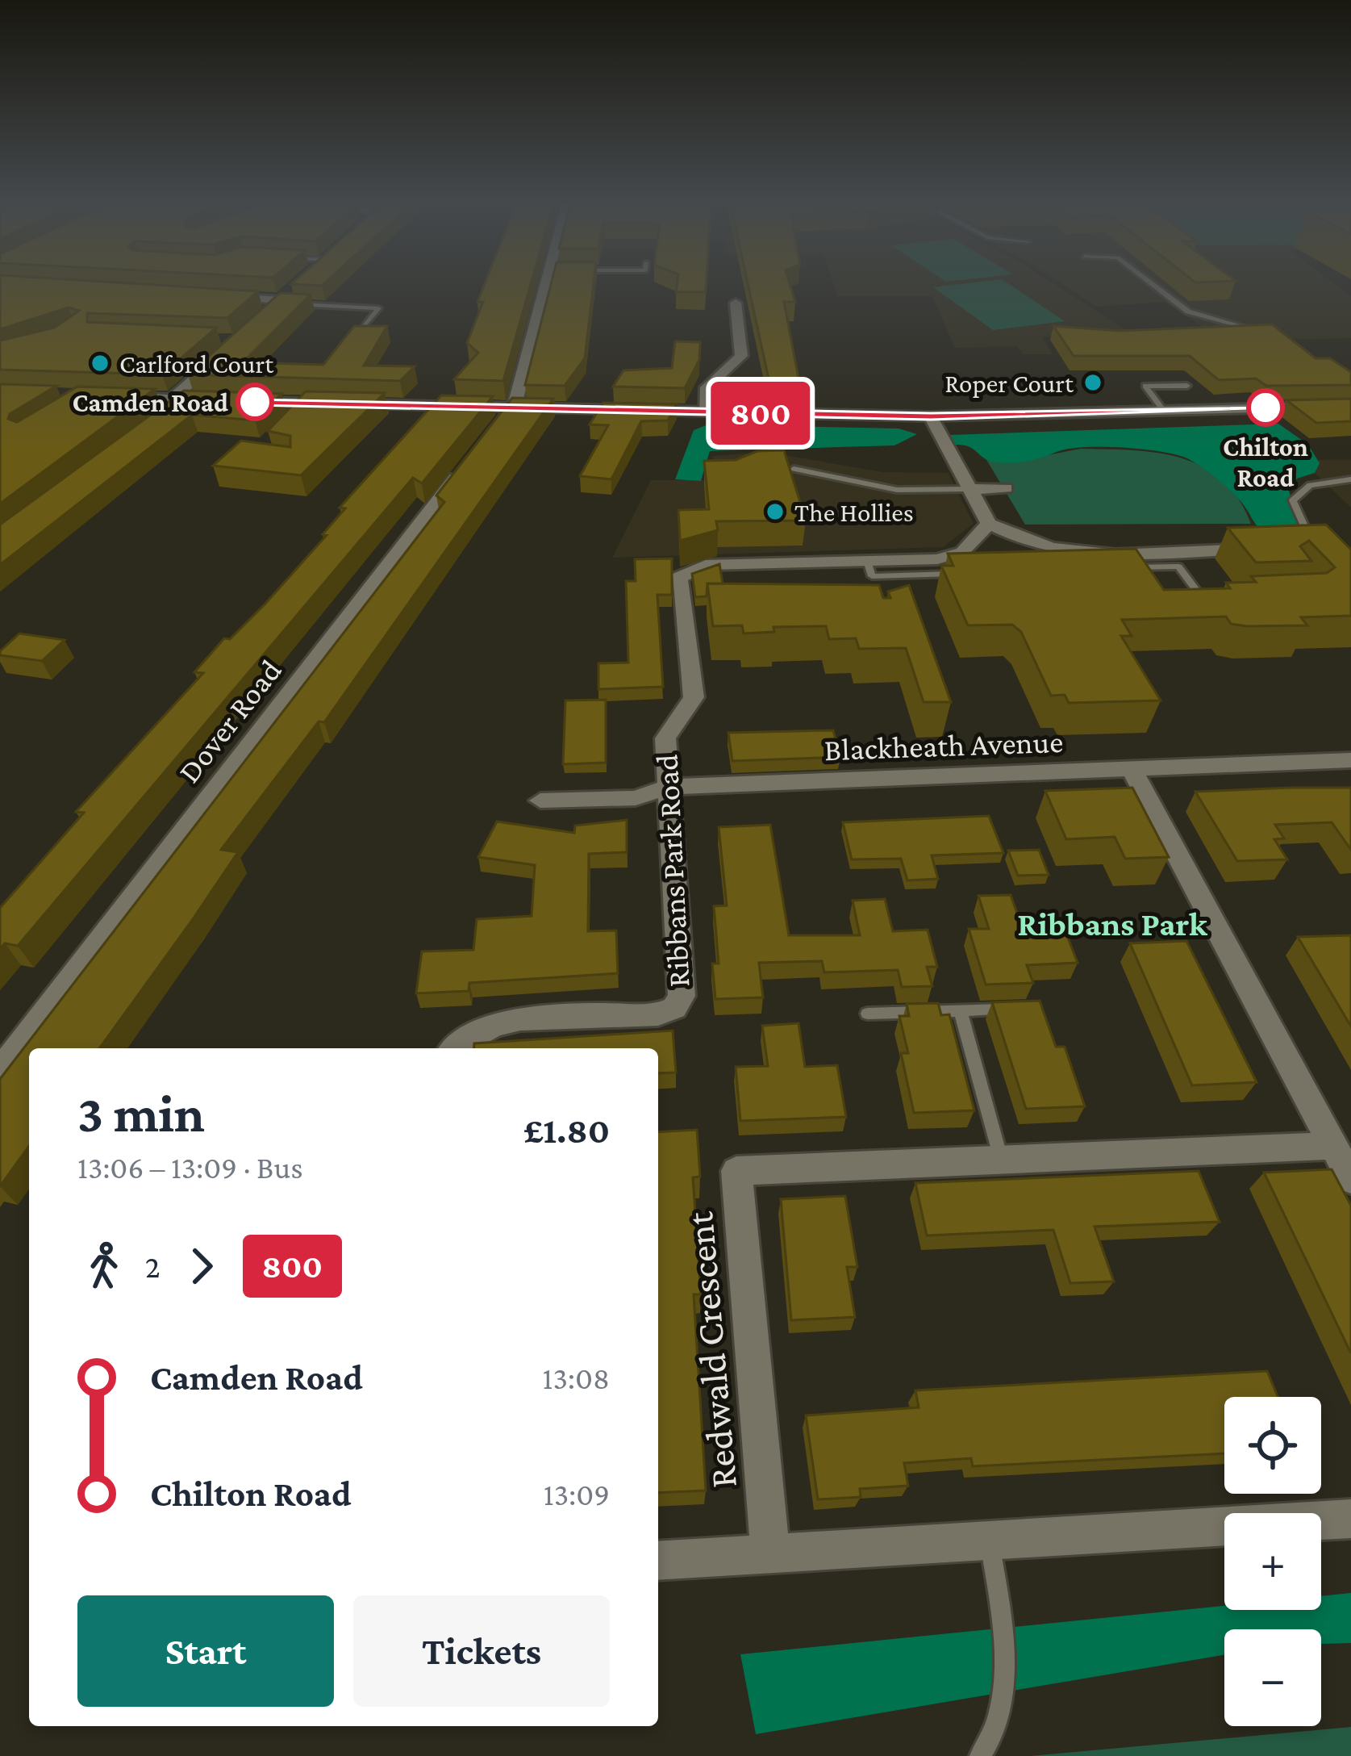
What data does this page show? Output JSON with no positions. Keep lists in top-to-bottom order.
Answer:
{
  "streets": {
    "street": [
      "Dover Road",
      "Blackheath Avenue",
      "Ribbans Park Road",
      "Redwald Crescent"
    ]
  },
  "crossings": [
    ["Blackheath Avenue", "Ribbans Park Road"]
  ],
  "districts": ["Ribbans Park"],
  "places": [
    "Carlford Court",
    "Roper Court",
    "Camden Road",
    "Chilton Road",
    "The Hollies"
  ],
  "lines": ["bus line 800"],
  "page": {
    "on_map": "800",
    "heading": ["3 min", "13:06 – 13:09 · Bus", "£1.80"],
    "legs": ["2", "800"],
    "list": [
      {
        "name": "Camden Road",
        "value": "13:08"
      },
      {
        "name": "Chilton Road",
        "value": "13:09"
      }
    ],
    "map_buttons": ["+", "−"],
    "buttons": ["Start", "Tickets"]
  }
}
